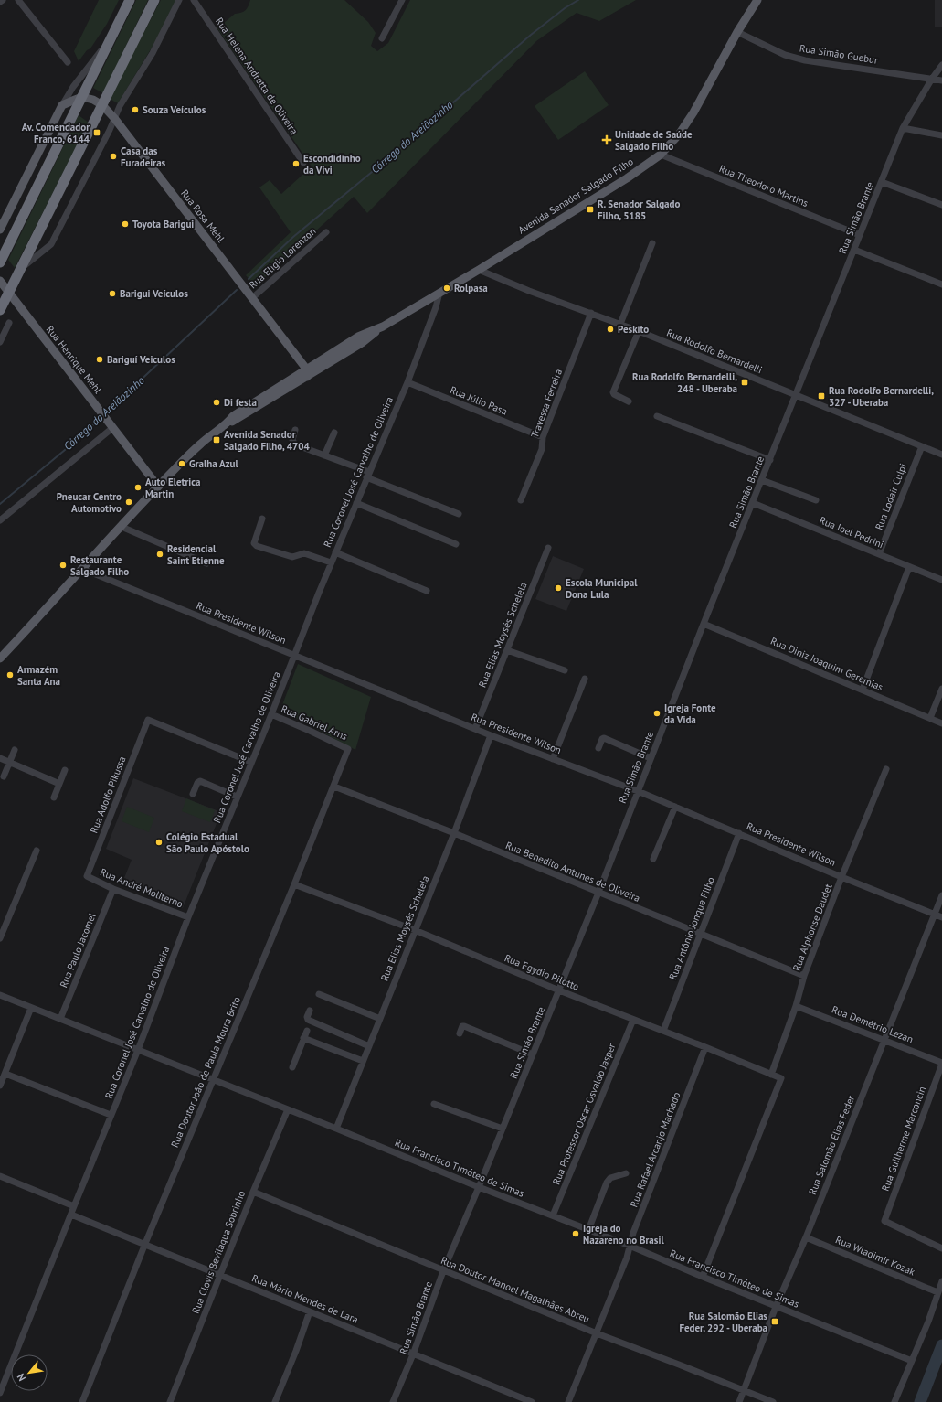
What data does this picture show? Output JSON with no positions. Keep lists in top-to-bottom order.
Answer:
{
  "streets": {
    "main road": ["Avenida Senador Salgado Filho", "Rua Rosa Mehl", "Rua Henrique Mehl"],
    "street": [
      "Rua Simão Guebur",
      "Rua Helena Andretta de Oliveira",
      "Rua Theodoro Martins",
      "Rua Simão Brante",
      "Rua Eligio Lorenzon",
      "Rua Rodolfo Bernardelli",
      "Rua Júlio Pasa",
      "Travessa Ferreira",
      "Rua Coronel José Carvalho de Oliveira",
      "Rua Lodair Culpi",
      "Rua Joel Pedrini",
      "Rua Presidente Wilson",
      "Rua Elias Moysés Schelela",
      "Rua Diniz Joaquim Geremias",
      "Rua Gabriel Arns",
      "Rua Adolfo Pikussa",
      "Rua Benedito Antunes de Oliveira",
      "Rua André Moliterno",
      "Rua Alphonse Daudet",
      "Rua Antônio Jonque Filho",
      "Rua Paulo Jacomel",
      "Rua Egydio Pilotto",
      "Rua Demétrio Lezan",
      "Rua Doutor João de Paula Moura Brito",
      "Rua Professor Oscar Osvaldo Jasper",
      "Rua Guilherme Marconcin",
      "Rua Salomão Elias Feder",
      "Rua Rafael Arcanjo Machado",
      "Rua Francisco Timóteo de Simas",
      "Rua Clovis Bevilaqua Sobrinho",
      "Rua Wladimir Kozak",
      "Rua Doutor Manoel Magalhães Abreu",
      "Rua Mário Mendes de Lara"
    ]
  },
  "crossings": [
    ["Rua Simão Guebur", "Avenida Senador Salgado Filho"],
    ["Rua Simão Guebur", "Rua Simão Brante"],
    ["Rua Theodoro Martins", "Avenida Senador Salgado Filho"],
    ["Rua Theodoro Martins", "Rua Simão Brante"],
    ["Avenida Senador Salgado Filho", "Rua Rosa Mehl"],
    ["Avenida Senador Salgado Filho", "Rua Rodolfo Bernardelli"],
    ["Avenida Senador Salgado Filho", "Rua Henrique Mehl"],
    ["Avenida Senador Salgado Filho", "Rua Coronel José Carvalho de Oliveira"],
    ["Avenida Senador Salgado Filho", "Rua Presidente Wilson"],
    ["Rua Rosa Mehl", "Rua Eligio Lorenzon"],
    ["Rua Simão Brante", "Rua Rodolfo Bernardelli"],
    ["Rua Simão Brante", "Rua Joel Pedrini"],
    ["Rua Simão Brante", "Rua Presidente Wilson"],
    ["Rua Simão Brante", "Rua Diniz Joaquim Geremias"],
    ["Rua Simão Brante", "Rua Benedito Antunes de Oliveira"],
    ["Rua Simão Brante", "Rua Egydio Pilotto"],
    ["Rua Simão Brante", "Rua Francisco Timóteo de Simas"],
    ["Rua Simão Brante", "Rua Doutor Manoel Magalhães Abreu"],
    ["Rua Simão Brante", "Rua Mário Mendes de Lara"],
    ["Rua Rodolfo Bernardelli", "Travessa Ferreira"],
    ["Rua Rodolfo Bernardelli", "Rua Lodair Culpi"],
    ["Rua Júlio Pasa", "Travessa Ferreira"],
    ["Rua Júlio Pasa", "Rua Coronel José Carvalho de Oliveira"],
    ["Rua Coronel José Carvalho de Oliveira", "Rua Presidente Wilson"],
    ["Rua Coronel José Carvalho de Oliveira", "Rua Gabriel Arns"],
    ["Rua Coronel José Carvalho de Oliveira", "Rua Adolfo Pikussa"],
    ["Rua Coronel José Carvalho de Oliveira", "Rua André Moliterno"],
    ["Rua Coronel José Carvalho de Oliveira", "Rua Francisco Timóteo de Simas"],
    ["Rua Coronel José Carvalho de Oliveira", "Rua Mário Mendes de Lara"],
    ["Rua Lodair Culpi", "Rua Joel Pedrini"],
    ["Rua Presidente Wilson", "Rua Elias Moysés Schelela"],
    ["Rua Presidente Wilson", "Rua Alphonse Daudet"],
    ["Rua Presidente Wilson", "Rua Antônio Jonque Filho"],
    ["Rua Presidente Wilson", "Rua Salomão Elias Feder"],
    ["Rua Elias Moysés Schelela", "Rua Benedito Antunes de Oliveira"],
    ["Rua Elias Moysés Schelela", "Rua Egydio Pilotto"],
    ["Rua Elias Moysés Schelela", "Rua Francisco Timóteo de Simas"],
    ["Rua Gabriel Arns", "Rua Doutor João de Paula Moura Brito"],
    ["Rua Adolfo Pikussa", "Rua André Moliterno"],
    ["Rua Benedito Antunes de Oliveira", "Rua Alphonse Daudet"],
    ["Rua Benedito Antunes de Oliveira", "Rua Antônio Jonque Filho"],
    ["Rua Benedito Antunes de Oliveira", "Rua Doutor João de Paula Moura Brito"],
    ["Rua André Moliterno", "Rua Paulo Jacomel"],
    ["Rua Alphonse Daudet", "Rua Egydio Pilotto"],
    ["Rua Alphonse Daudet", "Rua Demétrio Lezan"],
    ["Rua Antônio Jonque Filho", "Rua Egydio Pilotto"],
    ["Rua Paulo Jacomel", "Rua Francisco Timóteo de Simas"],
    ["Rua Egydio Pilotto", "Rua Doutor João de Paula Moura Brito"],
    ["Rua Egydio Pilotto", "Rua Professor Oscar Osvaldo Jasper"],
    ["Rua Egydio Pilotto", "Rua Rafael Arcanjo Machado"],
    ["Rua Egydio Pilotto", "Rua Francisco Timóteo de Simas"],
    ["Rua Demétrio Lezan", "Rua Guilherme Marconcin"],
    ["Rua Demétrio Lezan", "Rua Salomão Elias Feder"],
    ["Rua Doutor João de Paula Moura Brito", "Rua Francisco Timóteo de Simas"],
    ["Rua Doutor João de Paula Moura Brito", "Rua Mário Mendes de Lara"],
    ["Rua Professor Oscar Osvaldo Jasper", "Rua Francisco Timóteo de Simas"],
    ["Rua Salomão Elias Feder", "Rua Francisco Timóteo de Simas"],
    ["Rua Salomão Elias Feder", "Rua Wladimir Kozak"],
    ["Rua Salomão Elias Feder", "Rua Doutor Manoel Magalhães Abreu"],
    ["Rua Rafael Arcanjo Machado", "Rua Francisco Timóteo de Simas"],
    ["Rua Rafael Arcanjo Machado", "Rua Doutor Manoel Magalhães Abreu"],
    ["Rua Francisco Timóteo de Simas", "Rua Clovis Bevilaqua Sobrinho"],
    ["Rua Clovis Bevilaqua Sobrinho", "Rua Doutor Manoel Magalhães Abreu"],
    ["Rua Clovis Bevilaqua Sobrinho", "Rua Mário Mendes de Lara"]
  ],
  "water": ["Córrego do Areiãozinho"],
  "places": {
    "other": [
      "Souza Veículos",
      "Casa das Furadeiras",
      "Escondidinho da Vivi",
      "Toyota Barigui",
      "Rolpasa",
      "Barigui Veículos",
      "Peskito",
      "Bariguí Veiculos",
      "Di festa",
      "Gralha Azul",
      "Auto Eletrica Martin",
      "Pneucar Centro Automotivo",
      "Residencial Saint Etienne",
      "Restaurante Salgado Filho",
      "Escola Municipal Dona Lula",
      "Armazém Santa Ana",
      "Igreja Fonte da Vida",
      "Colégio Estadual São Paulo Apóstolo",
      "Igreja do Nazareno no Brasil"
    ],
    "transit": [
      "Av. Comendador Franco, 6144",
      "R. Senador Salgado Filho, 5185",
      "Rua Rodolfo Bernardelli, 248 - Uberaba",
      "Rua Rodolfo Bernardelli, 327 - Uberaba",
      "Avenida Senador Salgado Filho, 4704",
      "Rua Salomão Elias Feder, 292 - Uberaba"
    ],
    "health": ["Unidade de Saúde Salgado Filho"]
  },
  "north": "bottom left"
}
